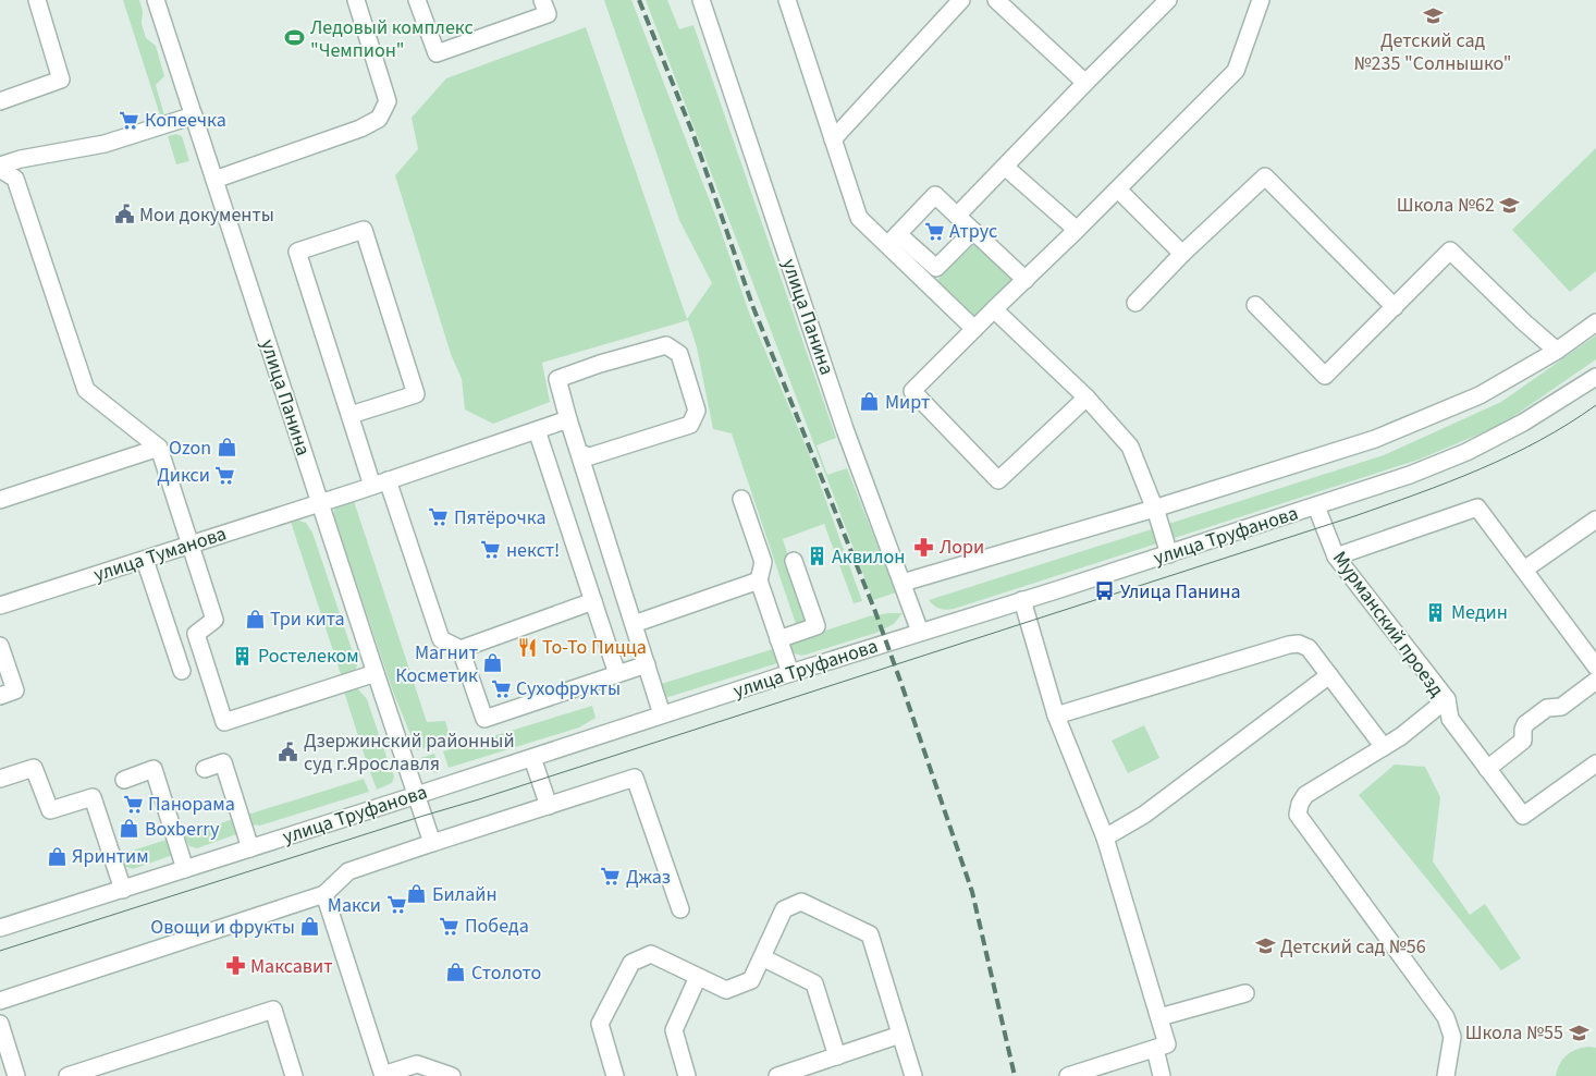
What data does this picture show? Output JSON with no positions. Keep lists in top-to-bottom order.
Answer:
{
  "streets": {
    "street": [
      "улица Панина",
      "улица Труфанова",
      "улица Туманова",
      "Мурманский проезд"
    ]
  },
  "crossings": [
    ["улица Панина", "улица Труфанова"],
    ["улица Панина", "улица Туманова"],
    ["улица Труфанова", "Мурманский проезд"]
  ],
  "places": {
    "school or university": [
      "Детский сад №235 \"Солнышко\"",
      "Школа №62",
      "Детский сад №56",
      "Школа №55"
    ],
    "sports": ["Ледовый комплекс \"Чемпион\""],
    "supermarket": [
      "Копеечка",
      "Атрус",
      "Дикси",
      "Пятёрочка",
      "некст!",
      "Сухофрукты",
      "Панорама",
      "Джаз",
      "Макси",
      "Победа"
    ],
    "public building": ["Мои документы", "Дзержинский районный суд г.Ярославля"],
    "shop": [
      "Мирт",
      "Ozon",
      "Три кита",
      "Магнит Косметик",
      "Boxberry",
      "Яринтим",
      "Билайн",
      "Овощи и фрукты",
      "Столото"
    ],
    "pharmacy": ["Лори", "Максавит"],
    "building": ["Аквилон", "Медин", "Ростелеком"],
    "bus stop": ["Улица Панина"],
    "restaurant": ["То-То Пицца"]
  }
}
